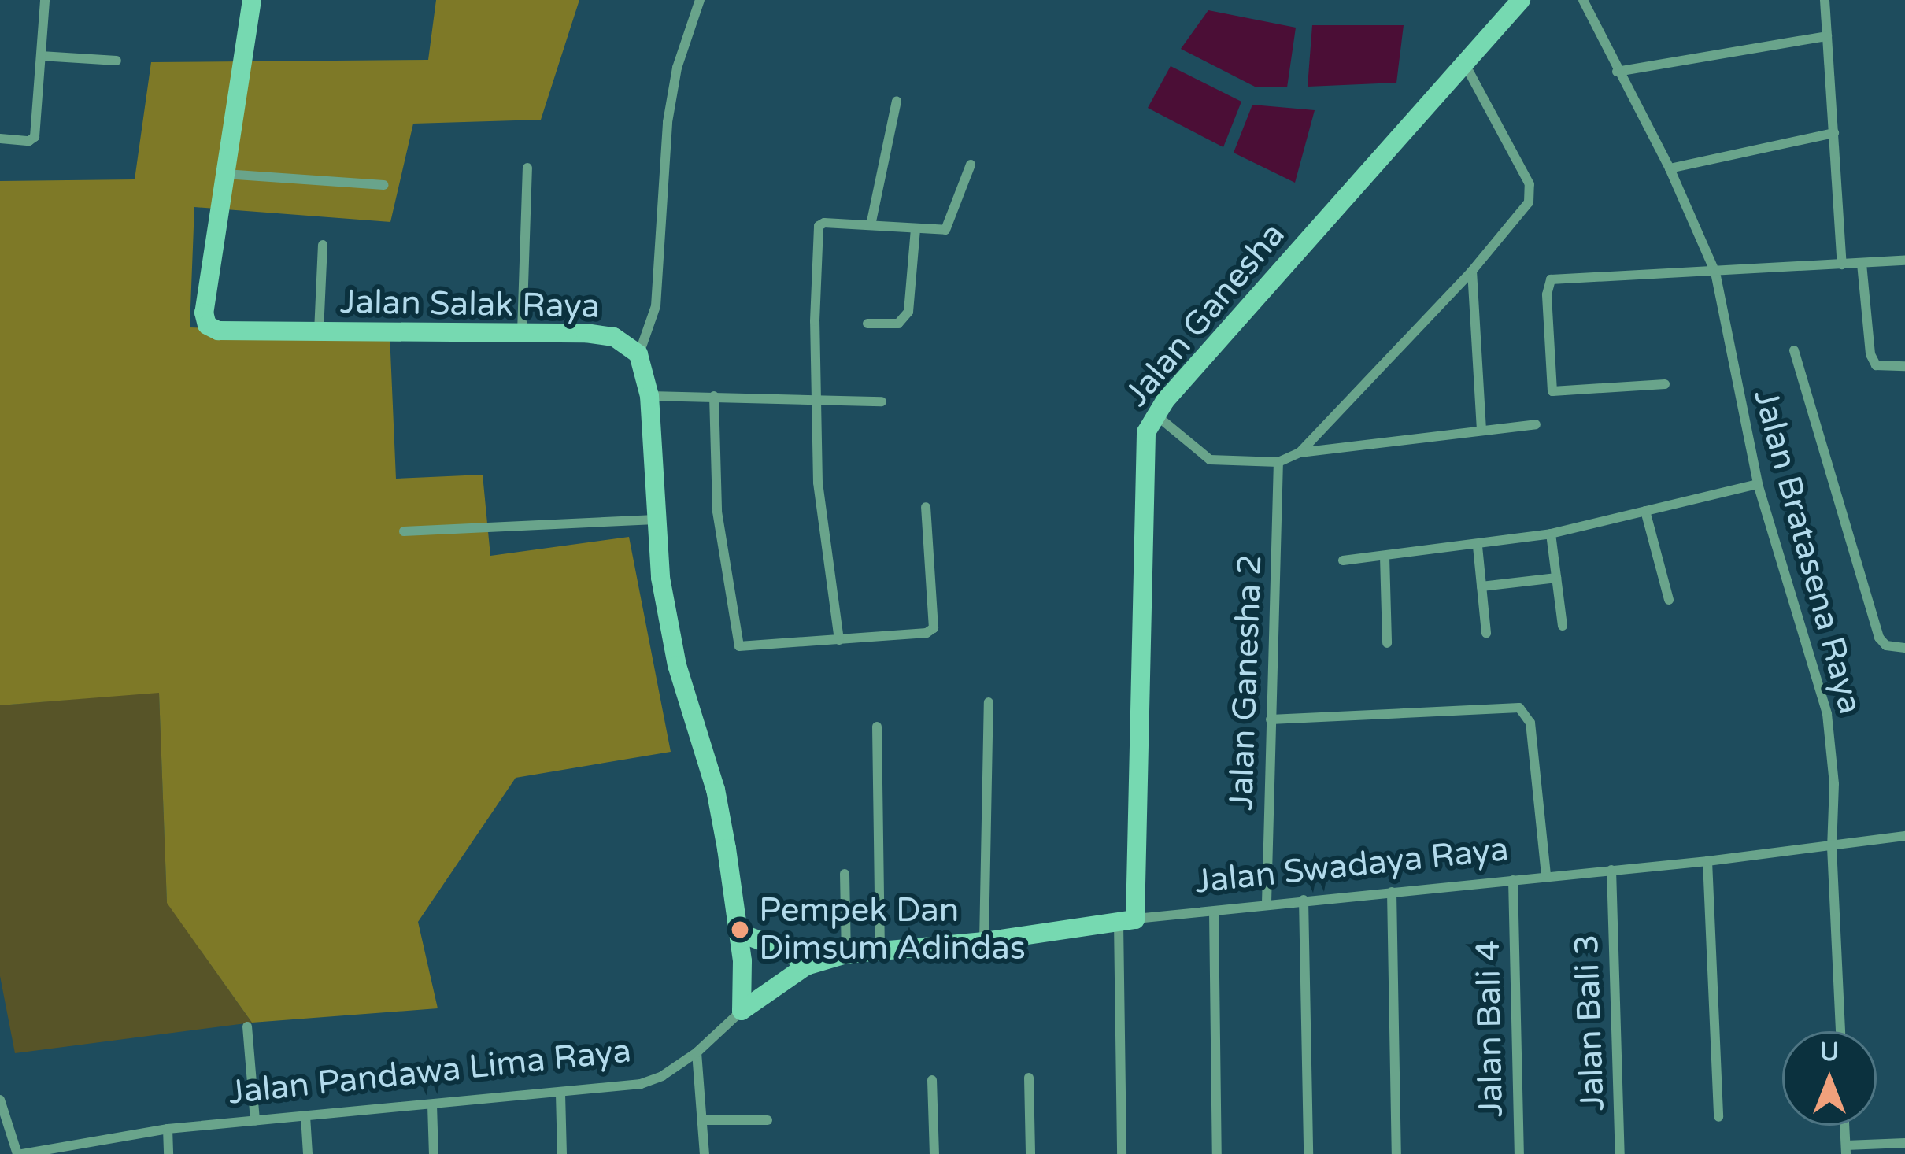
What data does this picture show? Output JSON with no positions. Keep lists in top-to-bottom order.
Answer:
{
  "streets": {
    "street": [
      "Jalan Salak Raya",
      "Jalan Ganesha",
      "Jalan Bratasena Raya",
      "Jalan Ganesha 2",
      "Jalan Swadaya Raya",
      "Jalan Bali 3",
      "Jalan Bali 4",
      "Jalan Pandawa Lima Raya"
    ]
  },
  "crossings": [
    ["Jalan Salak Raya", "Jalan Pandawa Lima Raya"],
    ["Jalan Ganesha", "Jalan Swadaya Raya"],
    ["Jalan Bratasena Raya", "Jalan Swadaya Raya"],
    ["Jalan Ganesha 2", "Jalan Swadaya Raya"],
    ["Jalan Swadaya Raya", "Jalan Bali 3"],
    ["Jalan Swadaya Raya", "Jalan Bali 4"],
    ["Jalan Swadaya Raya", "Jalan Pandawa Lima Raya"]
  ],
  "places": ["Pempek Dan Dimsum Adindas"],
  "north": "top"
}
